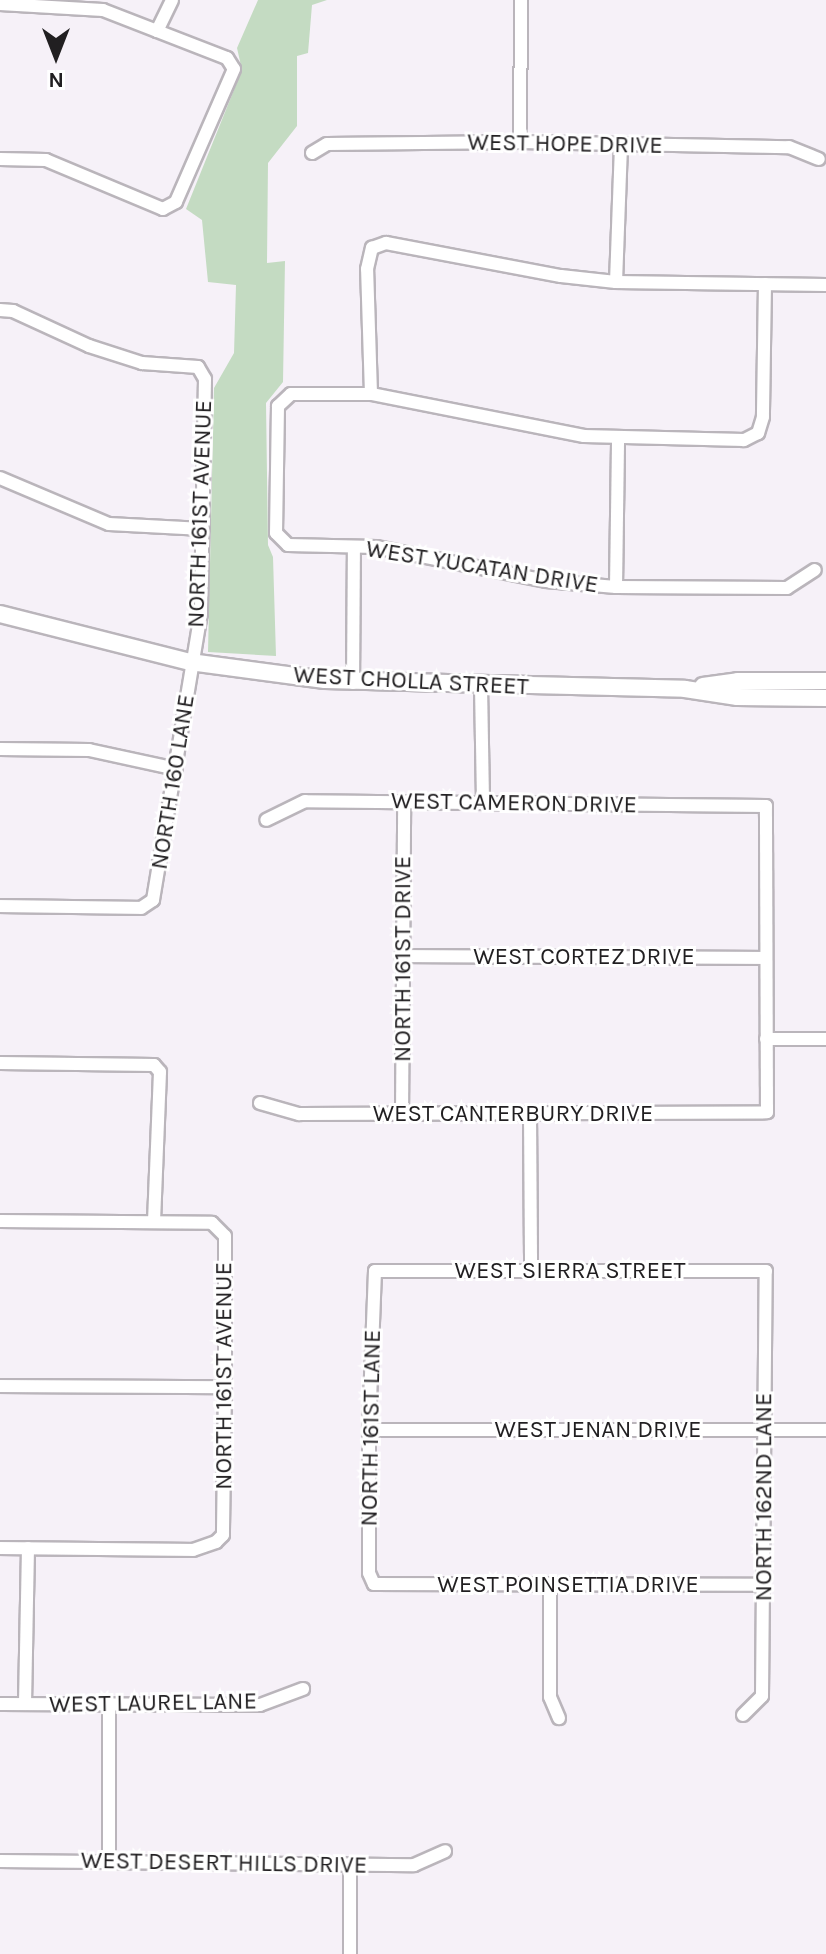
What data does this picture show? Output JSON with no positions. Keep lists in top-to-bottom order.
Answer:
{
  "streets": {
    "street": [
      "WEST HOPE DRIVE",
      "NORTH 161ST AVENUE",
      "WEST YUCATAN DRIVE",
      "WEST CHOLLA STREET",
      "NORTH 160 LANE",
      "WEST CAMERON DRIVE",
      "WEST CORTEZ DRIVE",
      "NORTH 161ST DRIVE",
      "WEST CANTERBURY DRIVE",
      "WEST SIERRA STREET",
      "NORTH 161ST LANE",
      "WEST JENAN DRIVE",
      "NORTH 162ND LANE",
      "WEST POINSETTIA DRIVE",
      "WEST LAUREL LANE",
      "WEST DESERT HILLS DRIVE"
    ]
  },
  "crossings": [
    ["NORTH 161ST AVENUE", "WEST CHOLLA STREET"],
    ["NORTH 161ST AVENUE", "NORTH 160 LANE"],
    ["WEST CHOLLA STREET", "NORTH 160 LANE"],
    ["WEST CAMERON DRIVE", "WEST CORTEZ DRIVE"],
    ["WEST CAMERON DRIVE", "NORTH 161ST DRIVE"],
    ["WEST CORTEZ DRIVE", "NORTH 161ST DRIVE"],
    ["NORTH 161ST DRIVE", "WEST CANTERBURY DRIVE"],
    ["WEST SIERRA STREET", "NORTH 161ST LANE"],
    ["WEST SIERRA STREET", "NORTH 162ND LANE"],
    ["NORTH 161ST LANE", "WEST JENAN DRIVE"],
    ["NORTH 161ST LANE", "WEST POINSETTIA DRIVE"],
    ["WEST JENAN DRIVE", "NORTH 162ND LANE"],
    ["NORTH 162ND LANE", "WEST POINSETTIA DRIVE"]
  ],
  "north": "bottom"
}
